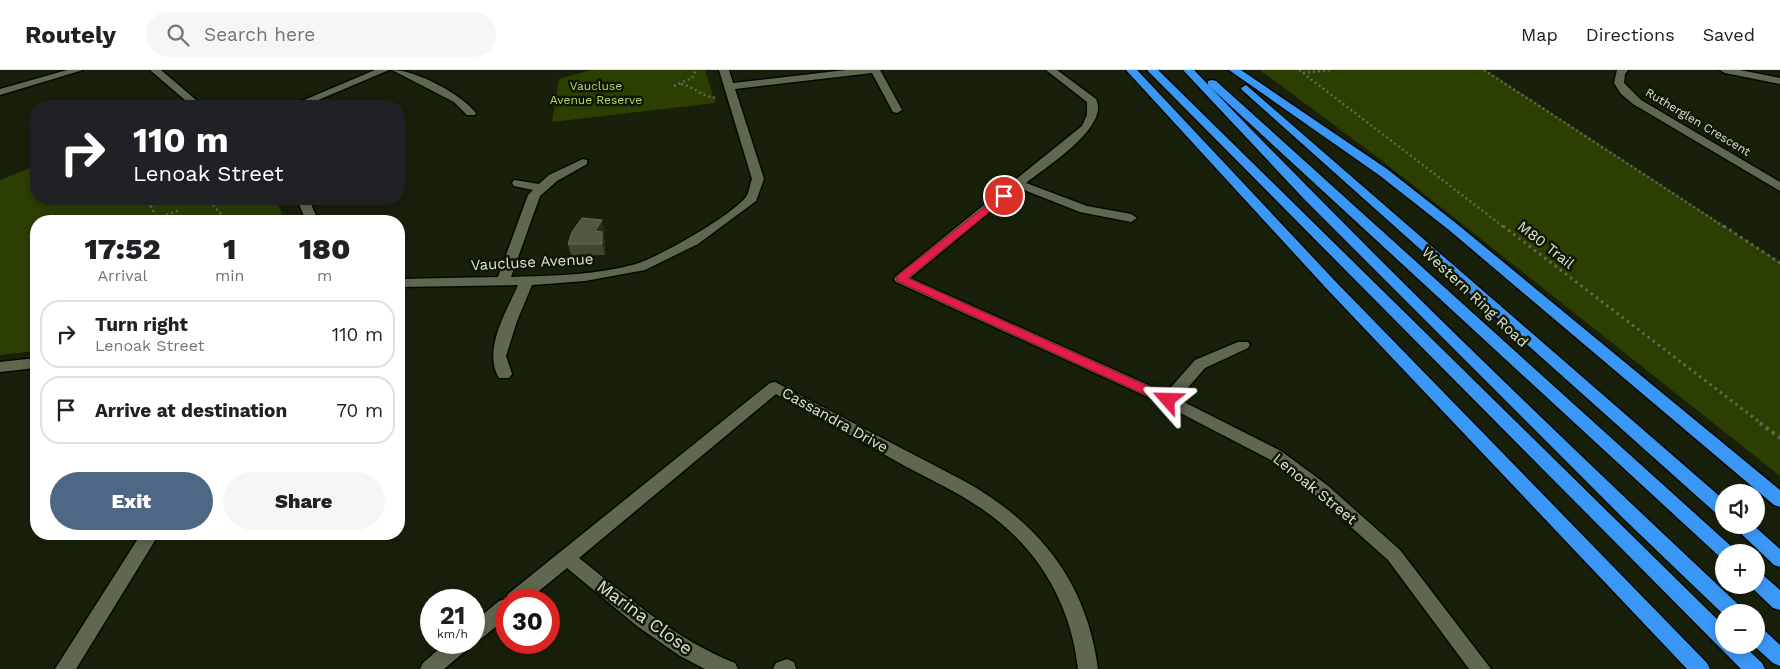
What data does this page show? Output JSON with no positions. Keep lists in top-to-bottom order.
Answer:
{
  "streets": {
    "highway": ["Western Ring Road"],
    "street": [
      "Rutherglen Crescent",
      "Vaucluse Avenue",
      "Cassandra Drive",
      "Lenoak Street",
      "Marina Close"
    ],
    "path": ["M80 Trail"]
  },
  "crossings": [
    ["Cassandra Drive", "Marina Close"]
  ],
  "parks": ["Vaucluse Avenue Reserve"],
  "page": {
    "header": "Routely",
    "search": "Search here",
    "nav": ["Map", "Directions", "Saved"],
    "turn": ["110 m", "Lenoak Street"],
    "eta": [
      "17:52",
      "Arrival",
      "1",
      "min",
      "180",
      "m"
    ],
    "list": [
      {
        "name": "Turn right",
        "note": "Lenoak Street",
        "value": "110 m"
      },
      {
        "name": "Arrive at destination",
        "value": "70 m"
      }
    ],
    "buttons": ["Exit", "Share"],
    "map_buttons": ["+", "−"],
    "speed": "21 km/h",
    "limit": "30"
  }
}
